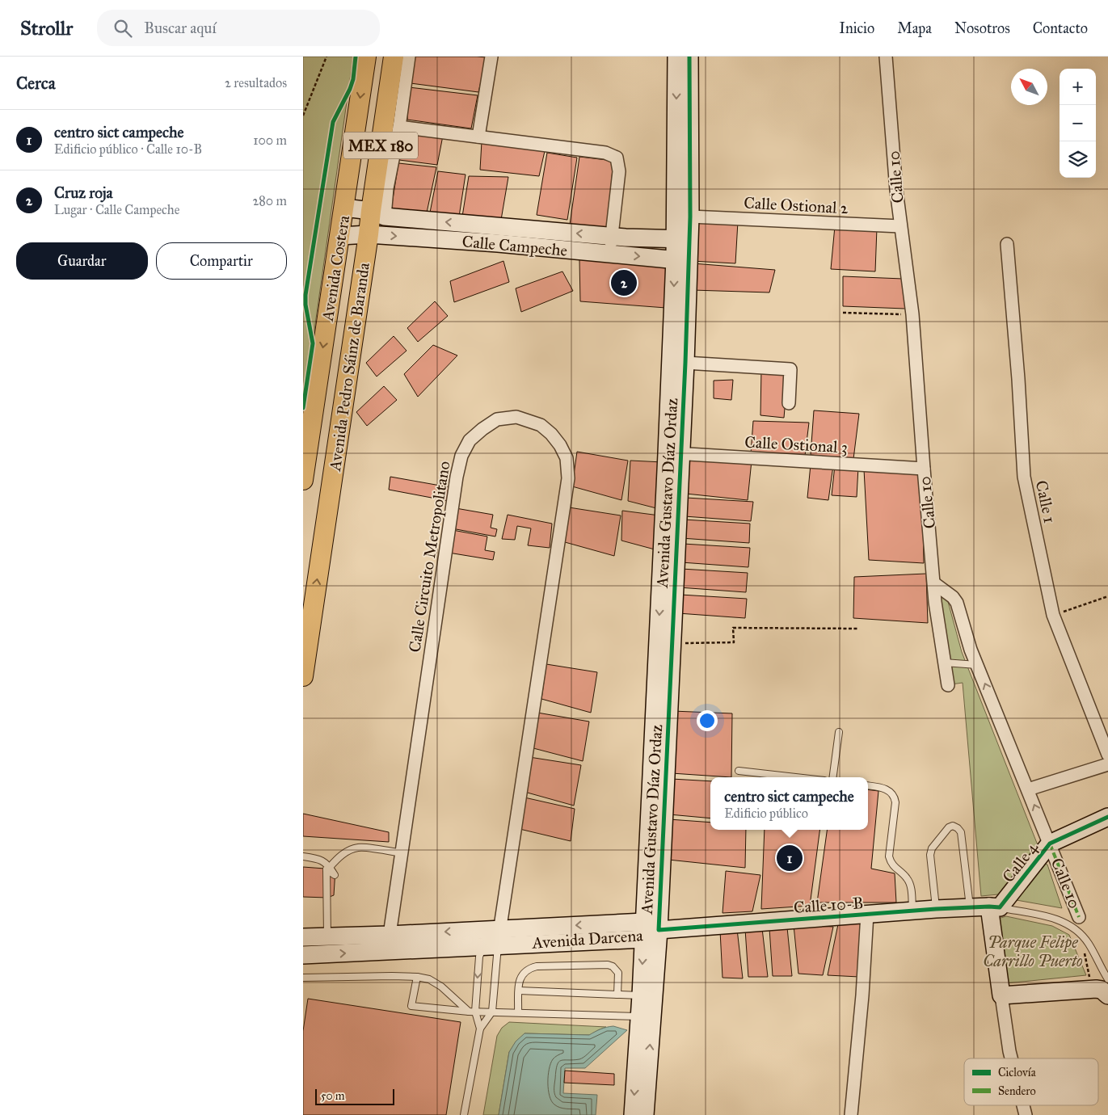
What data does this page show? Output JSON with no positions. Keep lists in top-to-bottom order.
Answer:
{
  "streets": {
    "main road": ["MEX 180", "Avenida Costera", "Avenida Pedro Sáinz de Baranda"],
    "street": [
      "Calle 10",
      "Calle Ostional 2",
      "Calle Campeche",
      "Calle Ostional 3",
      "Avenida Gustavo Díaz Ordaz",
      "Calle 1",
      "Calle Circuito Metropolitano",
      "Calle 4",
      "Calle 10-B",
      "Avenida Darcena"
    ]
  },
  "crossings": [
    ["Calle 10", "Calle Ostional 2"],
    ["Calle 10", "Calle Ostional 3"],
    ["Calle 10", "Calle 4"],
    ["Calle Ostional 2", "Avenida Gustavo Díaz Ordaz"],
    ["Calle Campeche", "Avenida Costera"],
    ["Calle Campeche", "Avenida Pedro Sáinz de Baranda"],
    ["Calle Campeche", "Avenida Gustavo Díaz Ordaz"],
    ["Calle Ostional 3", "Avenida Gustavo Díaz Ordaz"],
    ["Avenida Gustavo Díaz Ordaz", "Calle 10-B"],
    ["Avenida Gustavo Díaz Ordaz", "Avenida Darcena"],
    ["Calle Circuito Metropolitano", "Avenida Darcena"],
    ["Calle 4", "Calle 10-B"],
    ["Calle 10-B", "Avenida Darcena"]
  ],
  "one_way": ["Avenida Costera", "Avenida Pedro Sáinz de Baranda"],
  "parks": ["Parque Felipe Carrillo Puerto"],
  "legend": ["Ciclovía", "Sendero"],
  "scale_bar": "50 m",
  "north": "top left",
  "page": {
    "header": "Strollr",
    "search": "Buscar aquí",
    "nav": [
      "Inicio",
      "Mapa",
      "Nosotros",
      "Contacto"
    ],
    "heading": ["Cerca", "2 resultados"],
    "map_buttons": ["+", "−"],
    "list": [
      {
        "mark": "1",
        "name": "centro sict campeche",
        "note": "Edificio público · Calle 10-B",
        "value": "100 m"
      },
      {
        "mark": "2",
        "name": "Cruz roja",
        "note": "Lugar · Calle Campeche",
        "value": "280 m"
      }
    ],
    "buttons": ["Guardar", "Compartir"],
    "pins": ["2", "1"],
    "popup": ["centro sict campeche", "Edificio público"],
    "scale": "50 m"
  }
}
